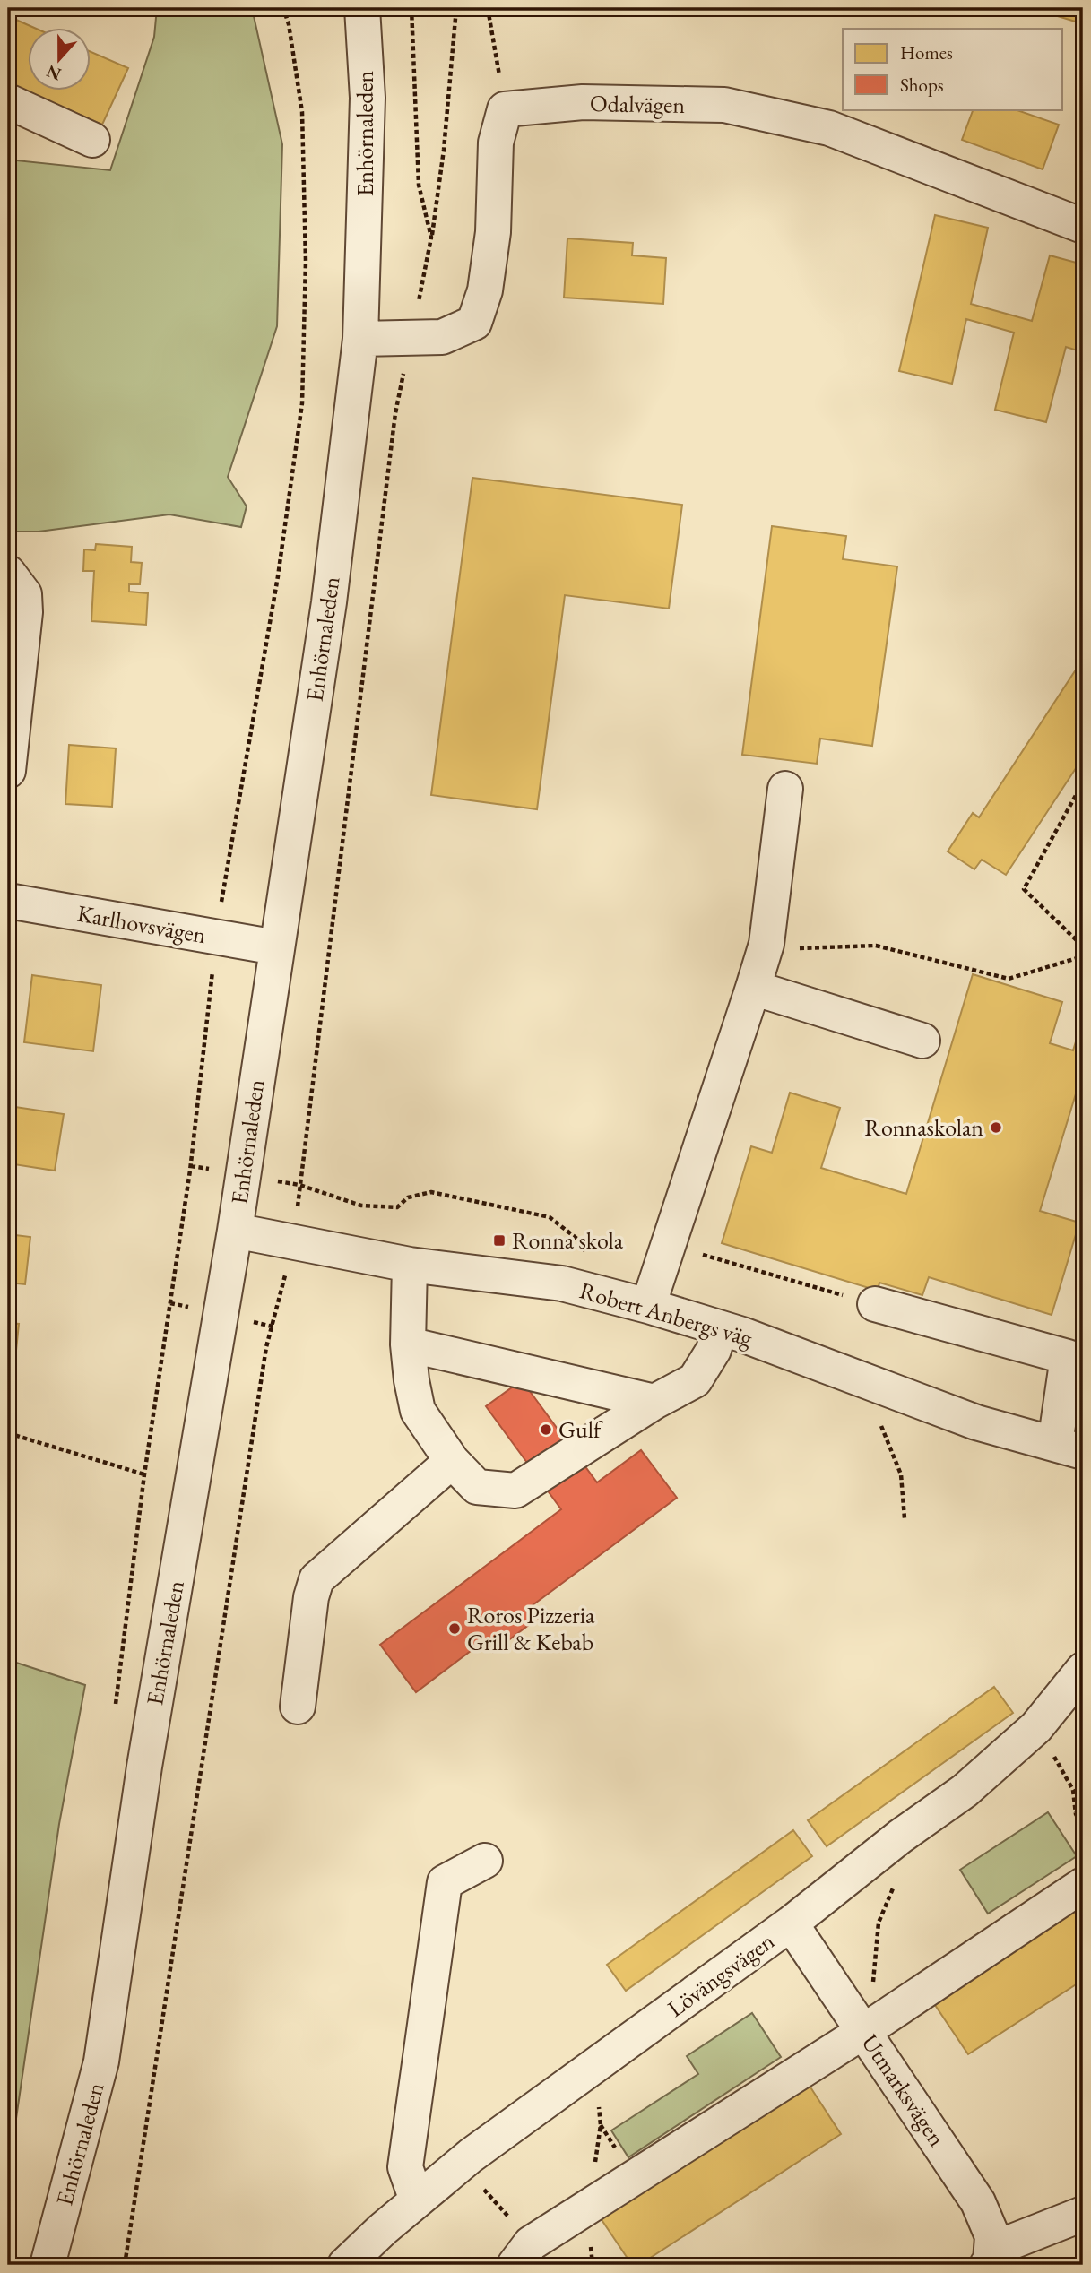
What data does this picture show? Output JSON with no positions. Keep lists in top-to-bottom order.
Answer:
{
  "streets": {
    "street": [
      "Odalvägen",
      "Enhörnaleden",
      "Karlhovsvägen",
      "Robert Anbergs väg",
      "Lövängsvägen",
      "Utmarksvägen"
    ]
  },
  "crossings": [
    ["Enhörnaleden", "Karlhovsvägen"],
    ["Enhörnaleden", "Robert Anbergs väg"],
    ["Lövängsvägen", "Utmarksvägen"]
  ],
  "places": {
    "other": ["Ronnaskolan", "Gulf", "Roros Pizzeria Grill & Kebab"],
    "transit": ["Ronna skola"]
  },
  "legend": ["Homes", "Shops"],
  "north": "bottom"
}
